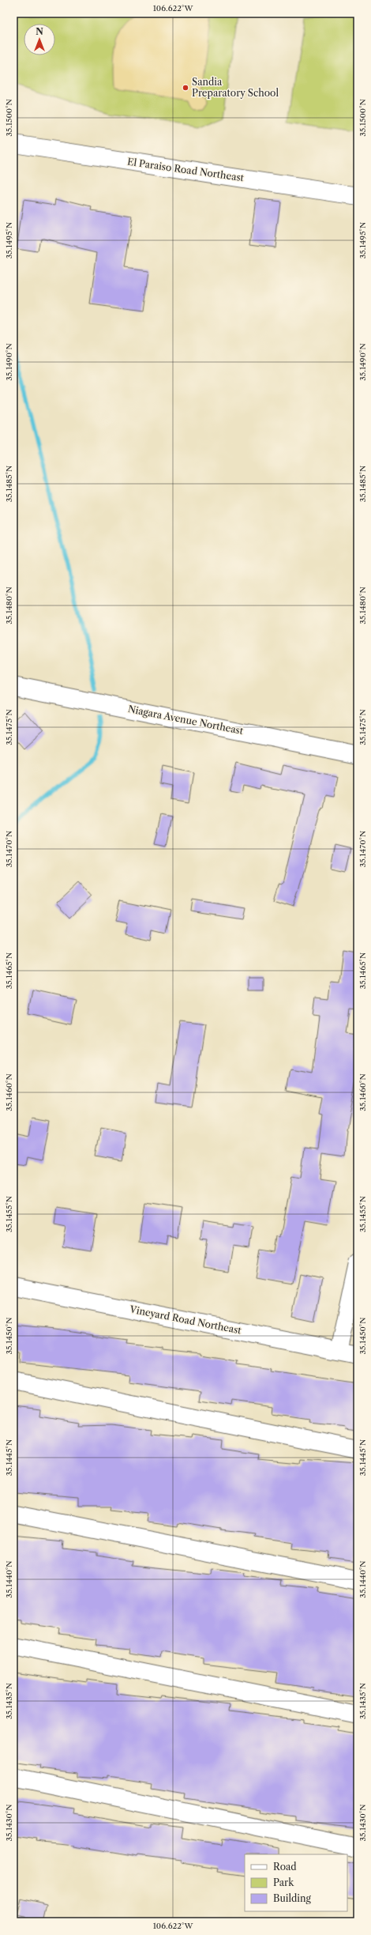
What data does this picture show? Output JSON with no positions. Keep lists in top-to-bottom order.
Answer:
{
  "streets": {
    "street": ["El Paraiso Road Northeast", "Niagara Avenue Northeast", "Vineyard Road Northeast"]
  },
  "places": ["Sandia Preparatory School"],
  "legend": ["Road", "Park", "Building"],
  "north": "top",
  "coordinates": [
    "106.622°W",
    "35.1500°N",
    "35.1495°N",
    "35.1490°N",
    "35.1485°N",
    "35.1480°N",
    "35.1475°N",
    "35.1470°N",
    "35.1465°N",
    "35.1460°N",
    "35.1455°N",
    "35.1450°N",
    "35.1445°N",
    "35.1440°N",
    "35.1435°N",
    "35.1430°N"
  ]
}
